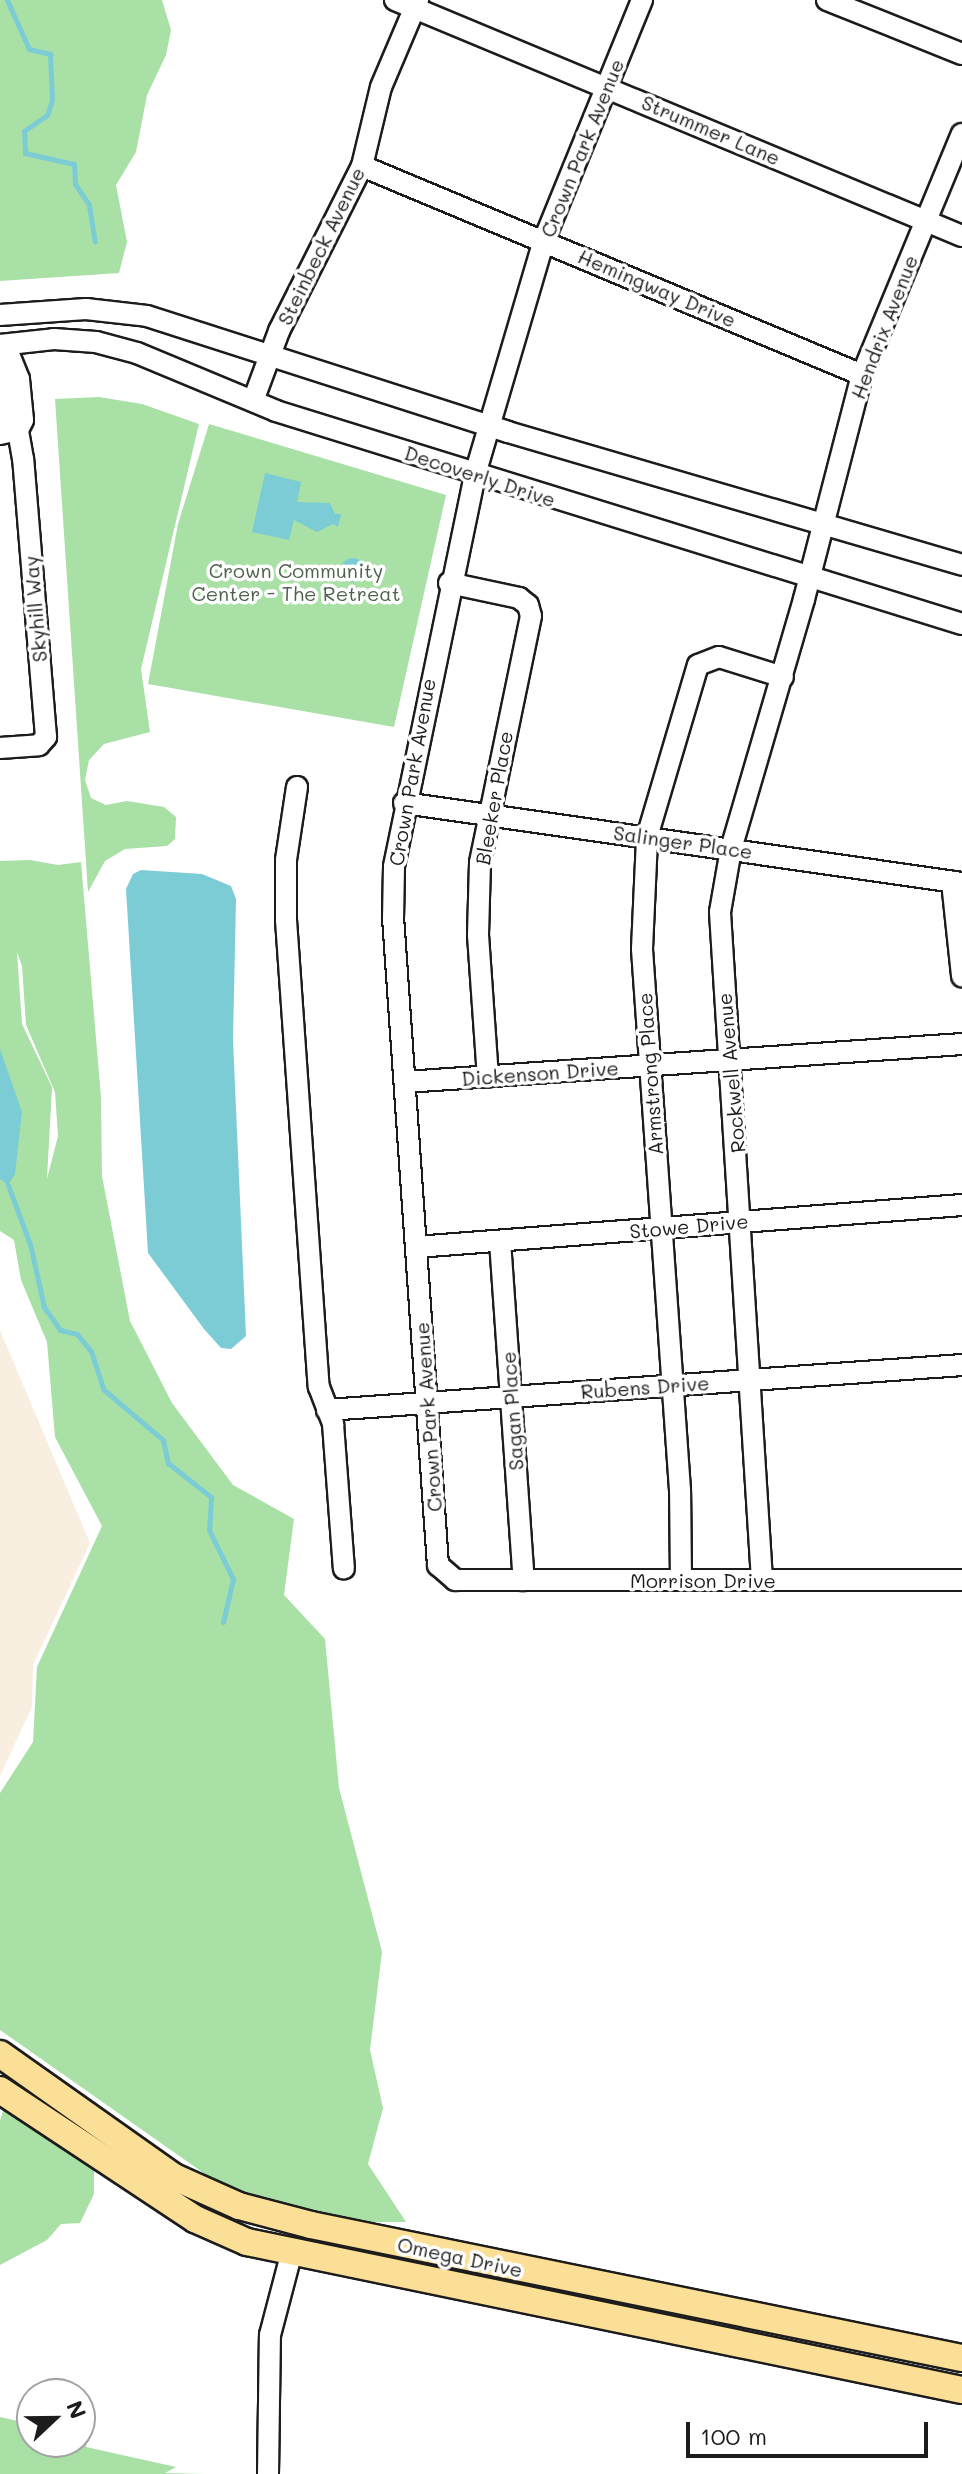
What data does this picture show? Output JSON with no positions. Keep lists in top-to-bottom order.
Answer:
{
  "streets": {
    "main road": ["Omega Drive"],
    "street": [
      "Strummer Lane",
      "Crown Park Avenue",
      "Steinbeck Avenue",
      "Hemingway Drive",
      "Hendrix Avenue",
      "Decoverly Drive",
      "Skyhill Way",
      "Bleeker Place",
      "Salinger Place",
      "Dickenson Drive",
      "Rockwell Avenue",
      "Armstrong Place",
      "Stowe Drive",
      "Rubens Drive",
      "Sagan Place",
      "Morrison Drive"
    ]
  },
  "crossings": [
    ["Strummer Lane", "Crown Park Avenue"],
    ["Strummer Lane", "Steinbeck Avenue"],
    ["Strummer Lane", "Hendrix Avenue"],
    ["Crown Park Avenue", "Hemingway Drive"],
    ["Crown Park Avenue", "Decoverly Drive"],
    ["Crown Park Avenue", "Bleeker Place"],
    ["Crown Park Avenue", "Salinger Place"],
    ["Crown Park Avenue", "Dickenson Drive"],
    ["Crown Park Avenue", "Stowe Drive"],
    ["Crown Park Avenue", "Rubens Drive"],
    ["Crown Park Avenue", "Morrison Drive"],
    ["Steinbeck Avenue", "Hemingway Drive"],
    ["Steinbeck Avenue", "Decoverly Drive"],
    ["Hemingway Drive", "Hendrix Avenue"],
    ["Hendrix Avenue", "Decoverly Drive"],
    ["Hendrix Avenue", "Rockwell Avenue"],
    ["Decoverly Drive", "Skyhill Way"],
    ["Decoverly Drive", "Rockwell Avenue"],
    ["Bleeker Place", "Salinger Place"],
    ["Bleeker Place", "Dickenson Drive"],
    ["Salinger Place", "Rockwell Avenue"],
    ["Salinger Place", "Armstrong Place"],
    ["Dickenson Drive", "Rockwell Avenue"],
    ["Dickenson Drive", "Armstrong Place"],
    ["Rockwell Avenue", "Armstrong Place"],
    ["Rockwell Avenue", "Stowe Drive"],
    ["Rockwell Avenue", "Rubens Drive"],
    ["Rockwell Avenue", "Morrison Drive"],
    ["Armstrong Place", "Stowe Drive"],
    ["Armstrong Place", "Rubens Drive"],
    ["Armstrong Place", "Morrison Drive"],
    ["Stowe Drive", "Sagan Place"],
    ["Rubens Drive", "Sagan Place"],
    ["Sagan Place", "Morrison Drive"]
  ],
  "parks": ["Crown Community Center - The Retreat"],
  "scale_bar": "100 m",
  "north": "right"
}
